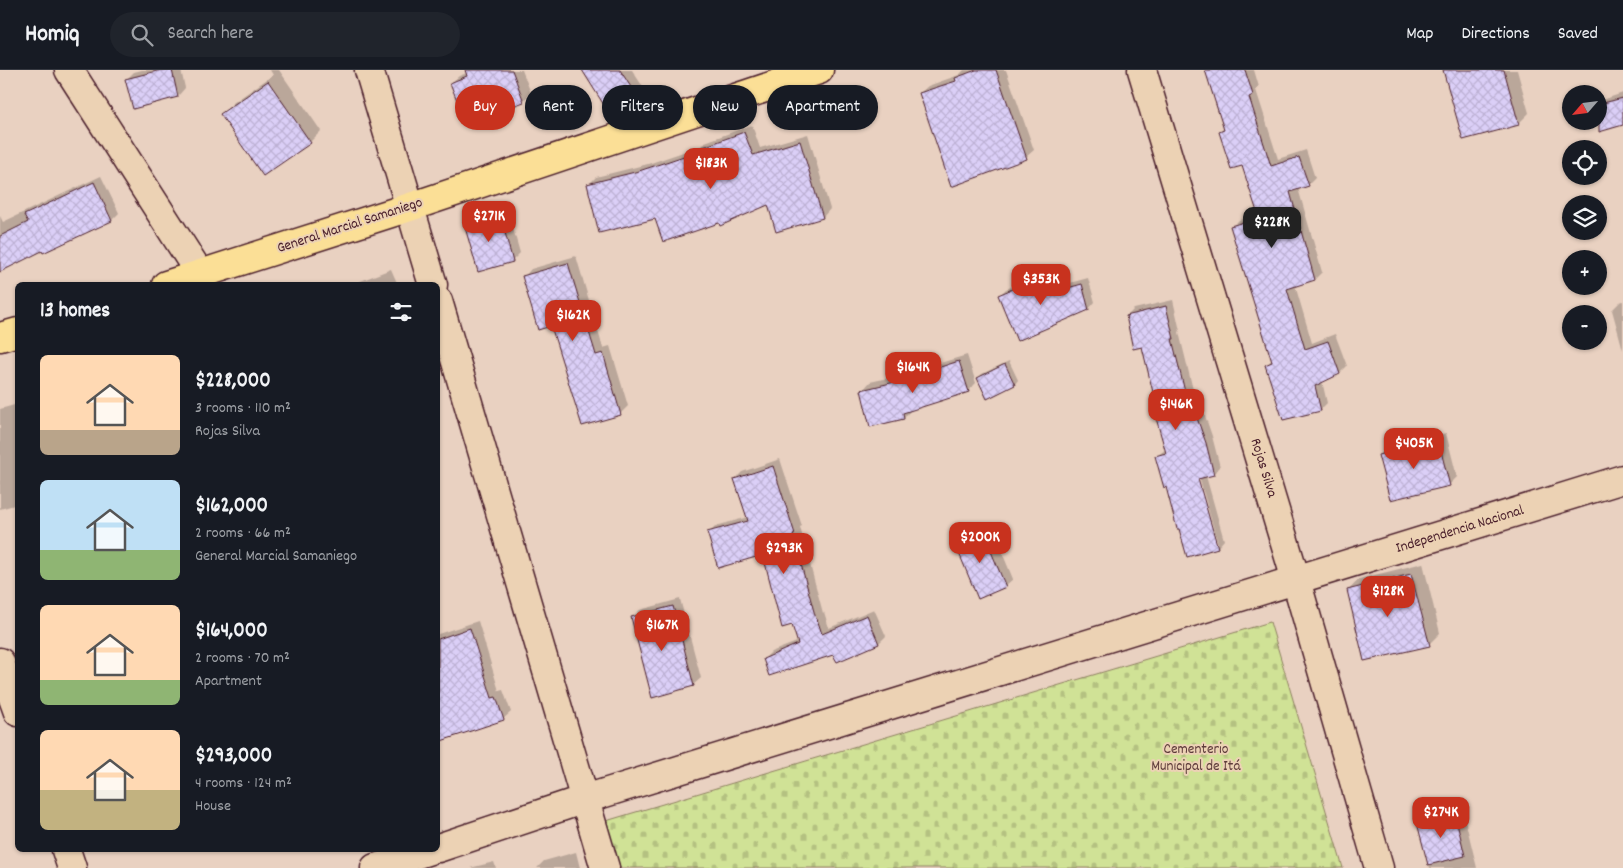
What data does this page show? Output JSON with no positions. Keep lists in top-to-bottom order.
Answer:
{
  "streets": {
    "main road": ["General Marcial Samaniego"],
    "street": ["Rojas Silva", "Independencia Nacional"]
  },
  "crossings": [
    ["Rojas Silva", "Independencia Nacional"]
  ],
  "parks": ["Cementerio Municipal de Itá"],
  "north": "bottom left",
  "page": {
    "header": "Homiq",
    "search": "Search here",
    "nav": ["Map", "Directions", "Saved"],
    "map_buttons": ["+", "−"],
    "chip": [
      "Buy",
      "Rent",
      "Filters",
      "New",
      "Apartment"
    ],
    "price": [
      "$183K",
      "$271K",
      "$228K",
      "$353K",
      "$162K",
      "$164K",
      "$146K",
      "$405K",
      "$200K",
      "$293K",
      "$128K",
      "$167K",
      "$274K"
    ],
    "heading": "13 homes",
    "list": [
      {
        "name": "$228,000",
        "note": "3 rooms · 110 m² · Rojas Silva"
      },
      {
        "name": "$162,000",
        "note": "2 rooms · 66 m² · General Marcial Samaniego"
      },
      {
        "name": "$164,000",
        "note": "2 rooms · 70 m² · Apartment"
      },
      {
        "name": "$293,000",
        "note": "4 rooms · 124 m² · House"
      }
    ]
  }
}
